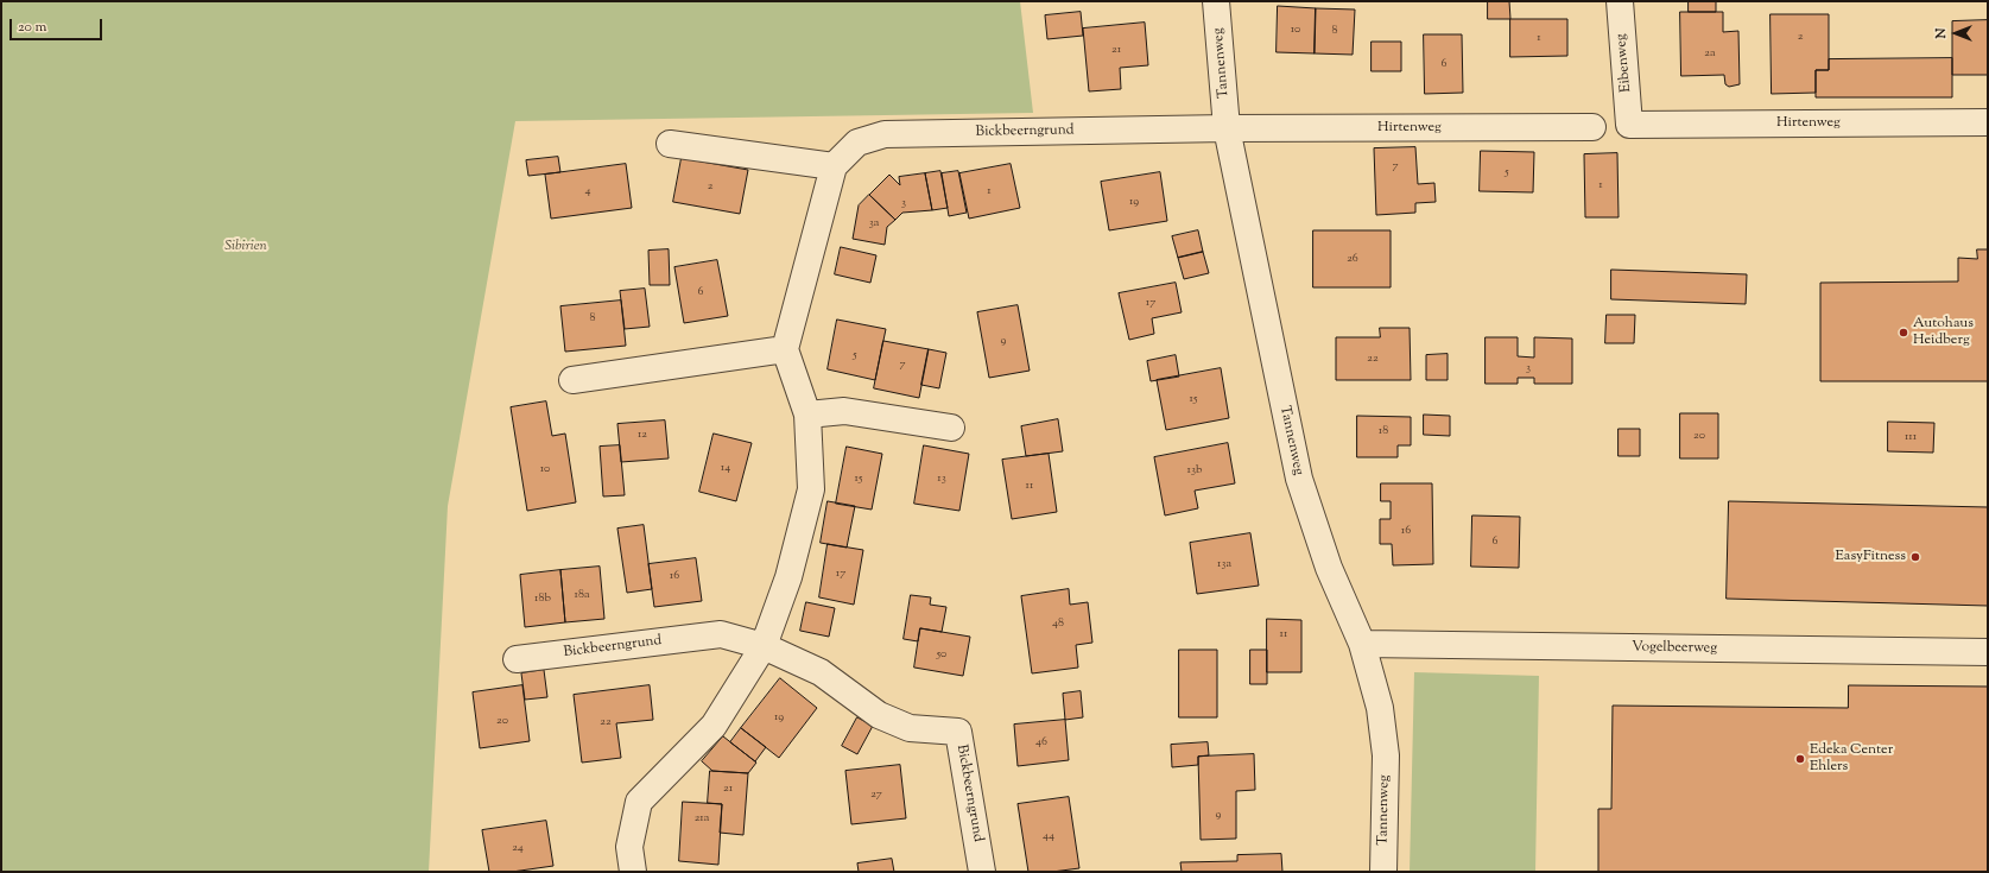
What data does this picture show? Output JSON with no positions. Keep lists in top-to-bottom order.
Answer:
{
  "streets": {
    "street": [
      "Tannenweg",
      "Eibenweg",
      "Hirtenweg",
      "Bickbeerngrund",
      "Vogelbeerweg"
    ]
  },
  "crossings": [
    ["Tannenweg", "Hirtenweg"],
    ["Tannenweg", "Bickbeerngrund"],
    ["Tannenweg", "Vogelbeerweg"],
    ["Eibenweg", "Hirtenweg"],
    ["Hirtenweg", "Bickbeerngrund"]
  ],
  "parks": ["Sibirien"],
  "places": ["Autohaus Heidberg", "EasyFitness", "Edeka Center Ehlers"],
  "house_numbers": [
    "10",
    "8",
    "2",
    "1",
    "21",
    "2a",
    "6",
    "7",
    "5",
    "1",
    "2",
    "4",
    "1",
    "19",
    "3",
    "3a",
    "26",
    "6",
    "17",
    "8",
    "9",
    "5",
    "22",
    "7",
    "3",
    "15",
    "18",
    "12",
    "20",
    "111",
    "14",
    "10",
    "13b",
    "15",
    "13",
    "11",
    "16",
    "6",
    "13a",
    "17",
    "16",
    "18a",
    "18b",
    "48",
    "11",
    "50",
    "19",
    "20",
    "22",
    "46",
    "21",
    "27",
    "9",
    "21a",
    "44",
    "24"
  ],
  "scale_bar": "20 m",
  "north": "left"
}
